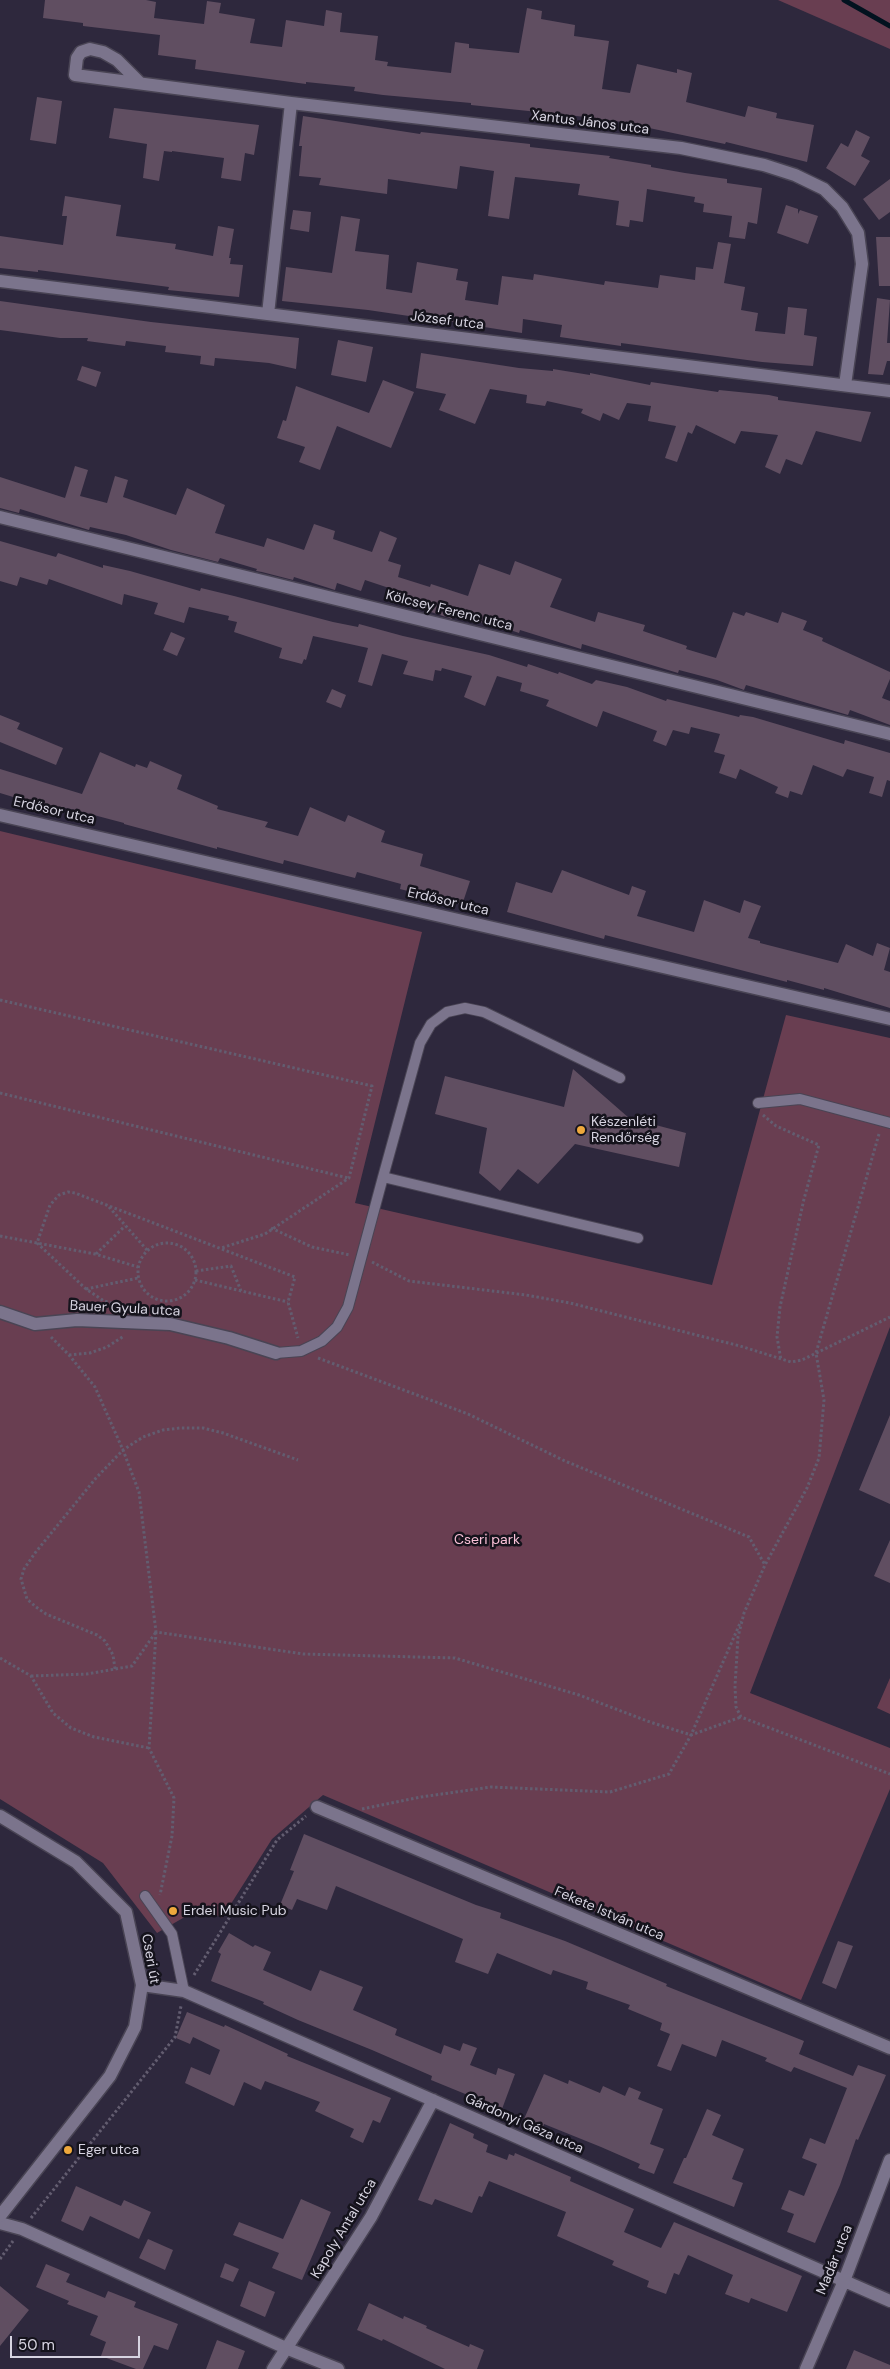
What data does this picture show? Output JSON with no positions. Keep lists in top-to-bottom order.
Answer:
{
  "streets": {
    "street": [
      "Xantus János utca",
      "József utca",
      "Kölcsey Ferenc utca",
      "Erdősor utca",
      "Bauer Gyula utca",
      "Fekete István utca",
      "Cseri út",
      "Gárdonyi Géza utca",
      "Kapoly Antal utca",
      "Madár utca"
    ]
  },
  "crossings": [
    ["Xantus János utca", "József utca"],
    ["Cseri út", "Gárdonyi Géza utca"],
    ["Gárdonyi Géza utca", "Kapoly Antal utca"],
    ["Gárdonyi Géza utca", "Madár utca"]
  ],
  "parks": ["Cseri park"],
  "places": ["Készenléti Rendőrség", "Erdei Music Pub", "Eger utca"],
  "scale_bar": "50 m"
}
